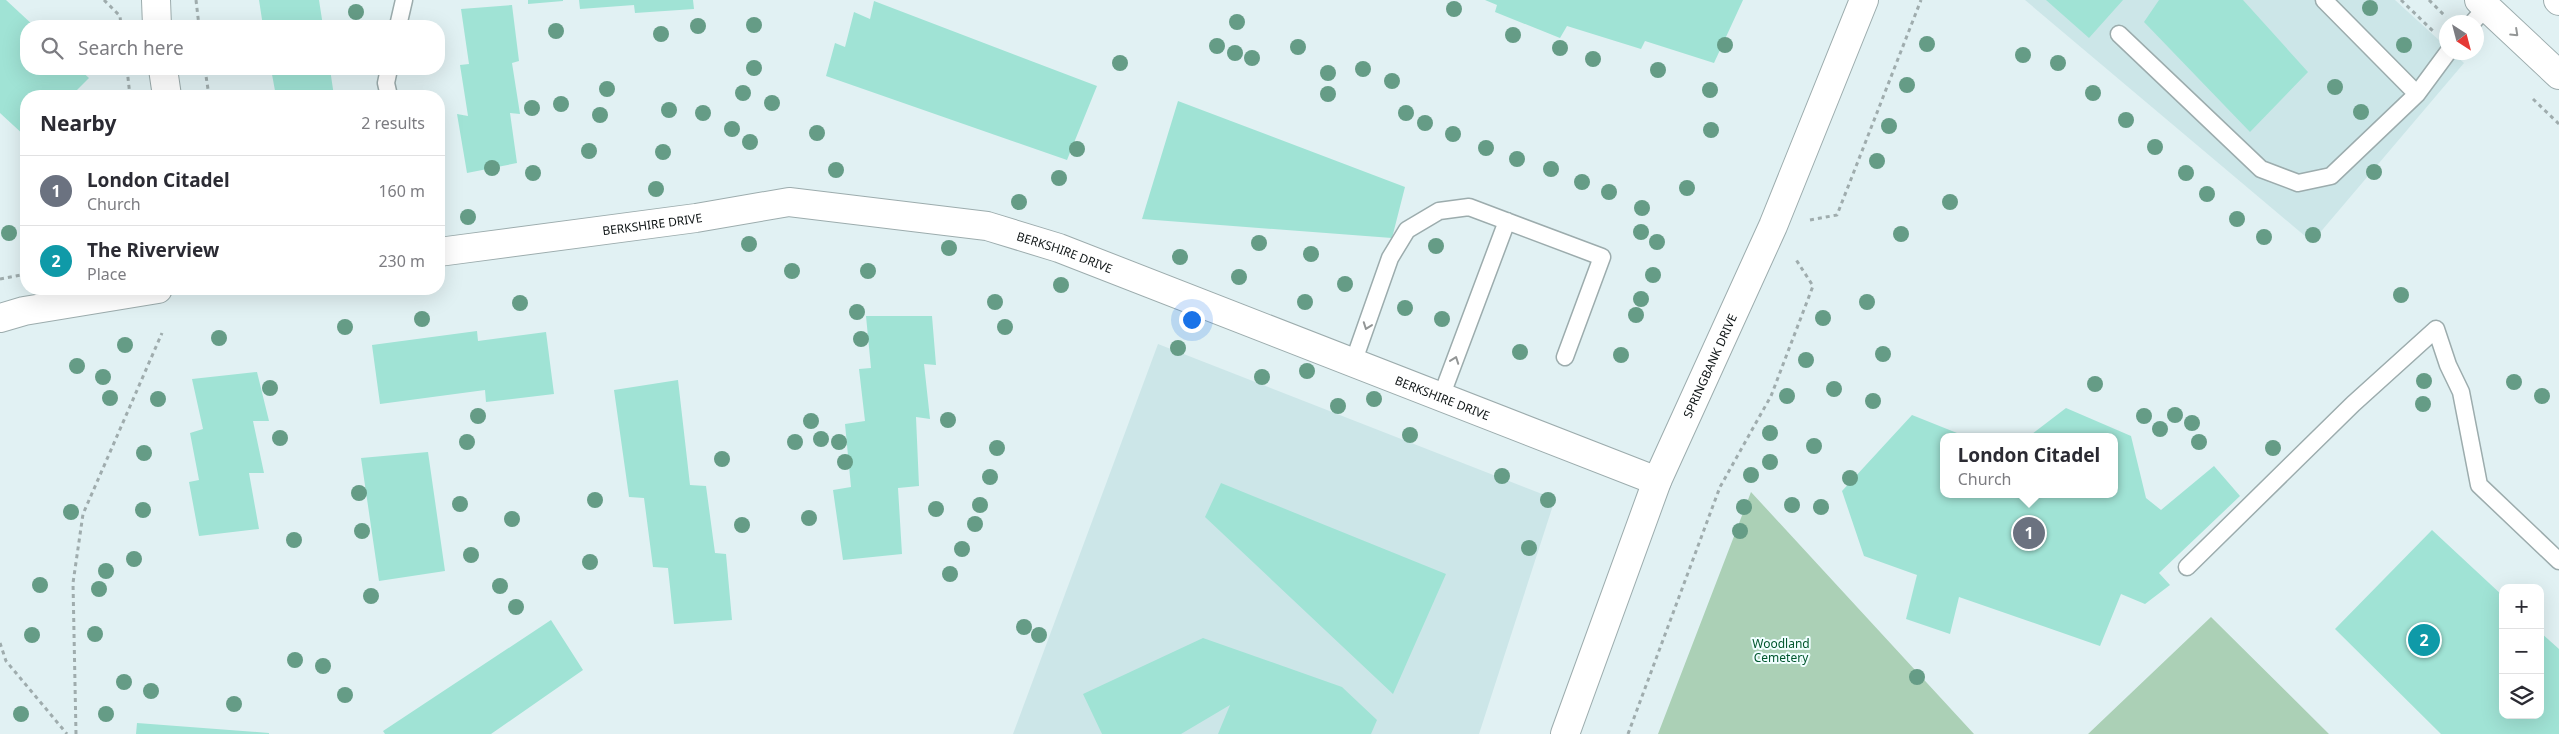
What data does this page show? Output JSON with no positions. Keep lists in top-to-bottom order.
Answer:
{
  "streets": {
    "street": ["BERKSHIRE DRIVE", "SPRINGBANK DRIVE"]
  },
  "crossings": [
    ["BERKSHIRE DRIVE", "SPRINGBANK DRIVE"]
  ],
  "parks": ["Woodland Cemetery"],
  "north": "bottom right",
  "page": {
    "search": "Search here",
    "heading": ["Nearby", "2 results"],
    "list": [
      {
        "mark": "1",
        "name": "London Citadel",
        "note": "Church",
        "value": "160 m"
      },
      {
        "mark": "2",
        "name": "The Riverview",
        "note": "Place",
        "value": "230 m"
      }
    ],
    "popup": ["London Citadel", "Church"],
    "pins": ["1", "2"],
    "map_buttons": ["+", "−"]
  }
}
